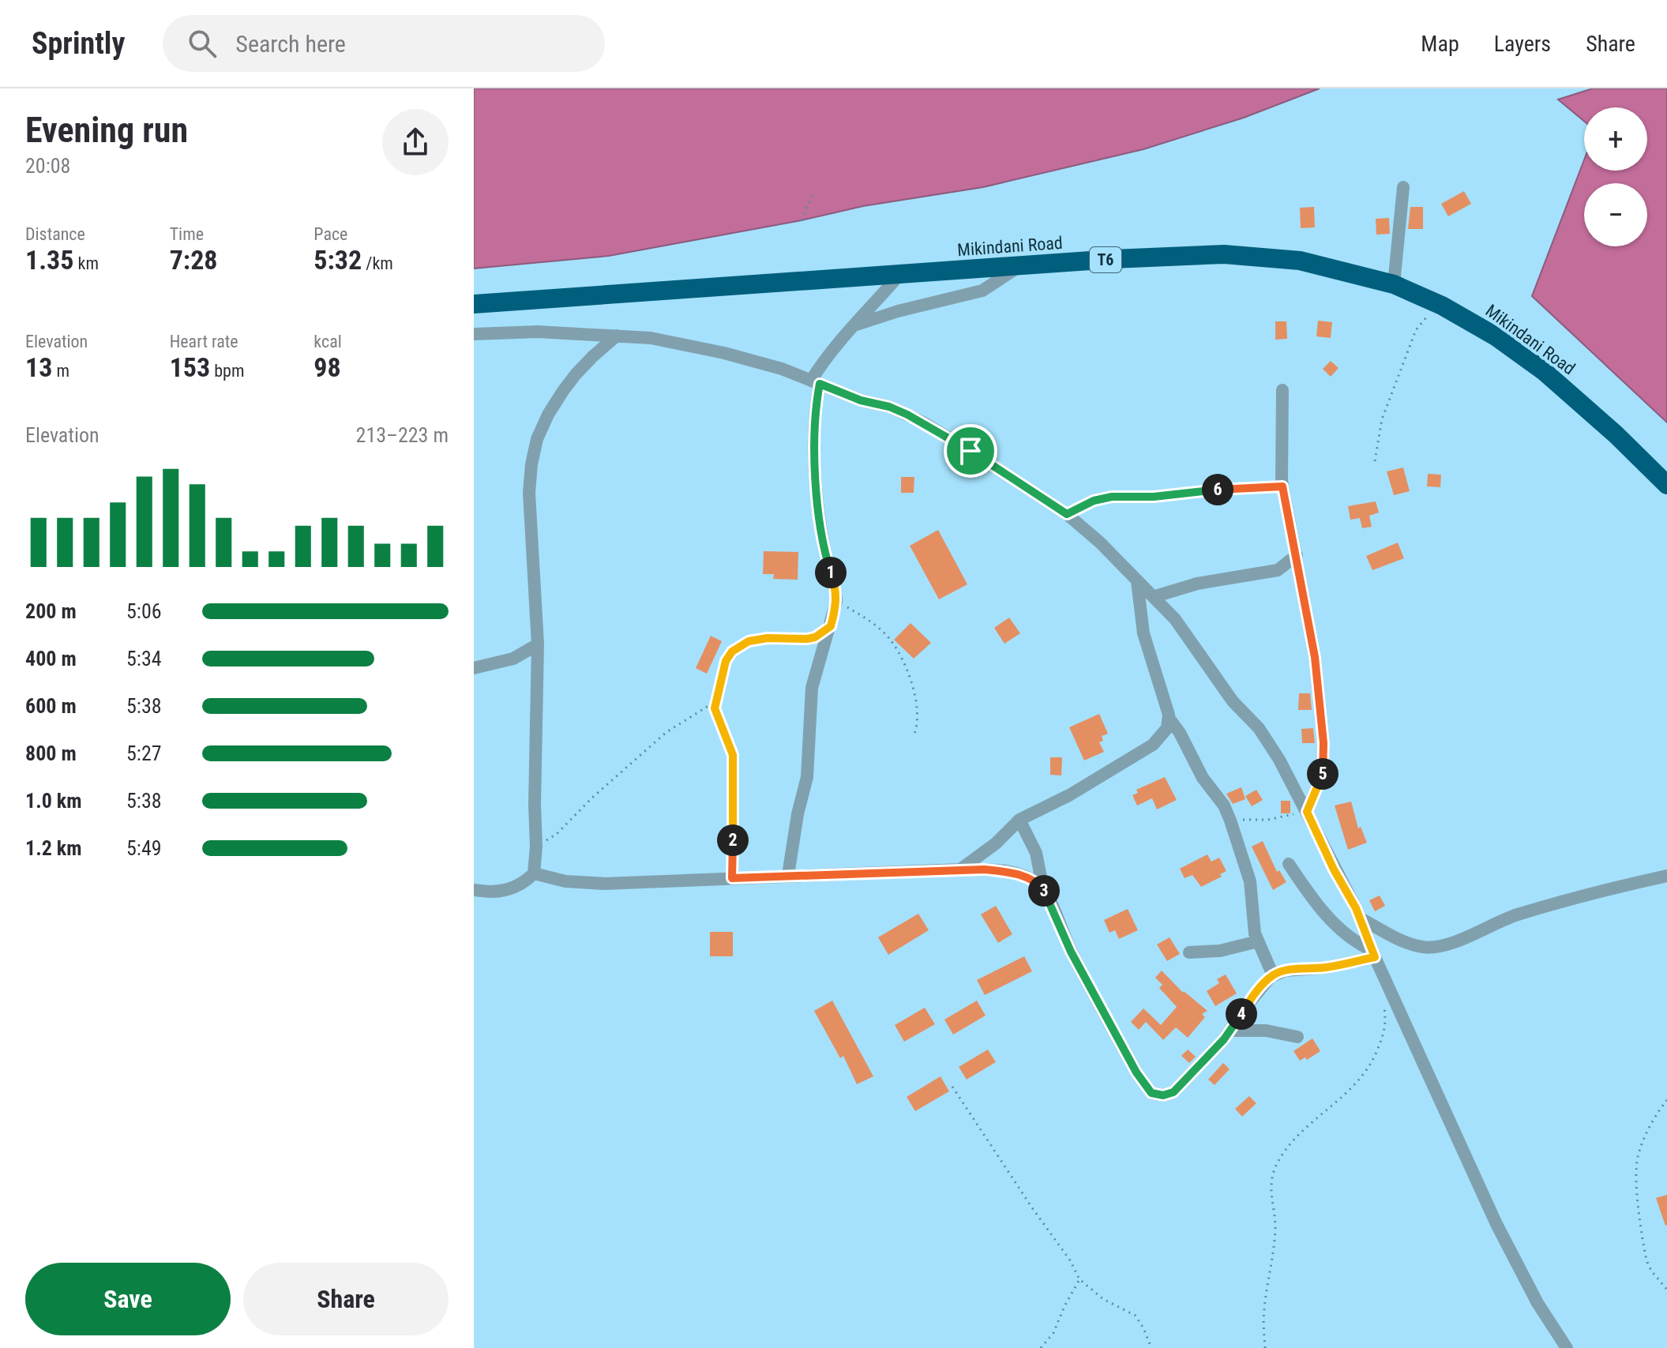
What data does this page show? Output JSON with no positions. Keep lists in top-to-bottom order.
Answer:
{
  "streets": {
    "highway": ["Mikindani Road", "T6"]
  },
  "page": {
    "header": "Sprintly",
    "search": "Search here",
    "nav": ["Map", "Layers", "Share"],
    "heading": ["Evening run", "20:08"],
    "map_buttons": ["+", "−"],
    "stats": [
      ["Distance", "1.35 km"],
      ["Time", "7:28"],
      ["Pace", "5:32 /km"],
      ["Elevation", "13 m"],
      ["Heart rate", "153 bpm"],
      ["kcal", "98"]
    ],
    "chart": ["Elevation", "213–223 m"],
    "pins": [
      "6",
      "1",
      "5",
      "2",
      "3",
      "4"
    ],
    "list": [
      {
        "name": "200 m",
        "note": "5:06"
      },
      {
        "name": "400 m",
        "note": "5:34"
      },
      {
        "name": "600 m",
        "note": "5:38"
      },
      {
        "name": "800 m",
        "note": "5:27"
      },
      {
        "name": "1.0 km",
        "note": "5:38"
      },
      {
        "name": "1.2 km",
        "note": "5:49"
      }
    ],
    "buttons": ["Save", "Share"]
  }
}
